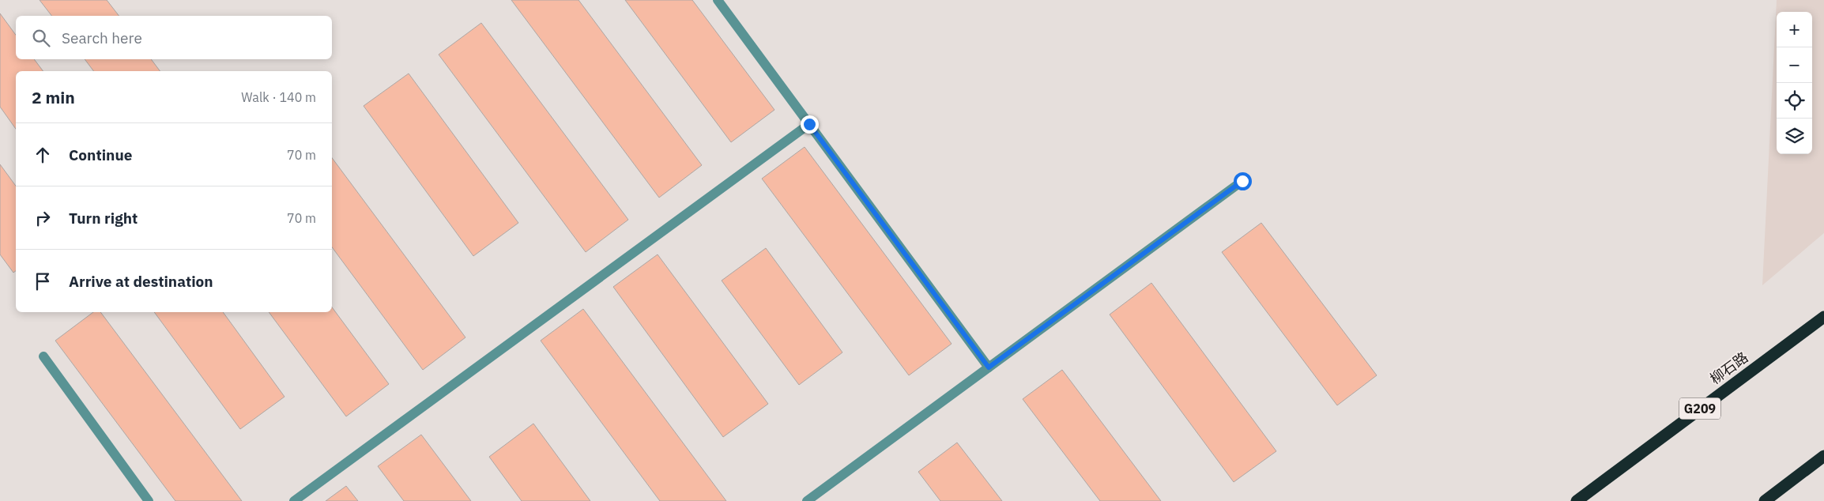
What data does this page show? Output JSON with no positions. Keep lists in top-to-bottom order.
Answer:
{
  "streets": {
    "highway": ["柳石路", "G209"]
  },
  "page": {
    "map_buttons": ["+", "−"],
    "search": "Search here",
    "heading": ["2 min", "Walk · 140 m"],
    "list": [
      ["Continue", "70 m"],
      ["Turn right", "70 m"],
      "Arrive at destination"
    ]
  }
}
